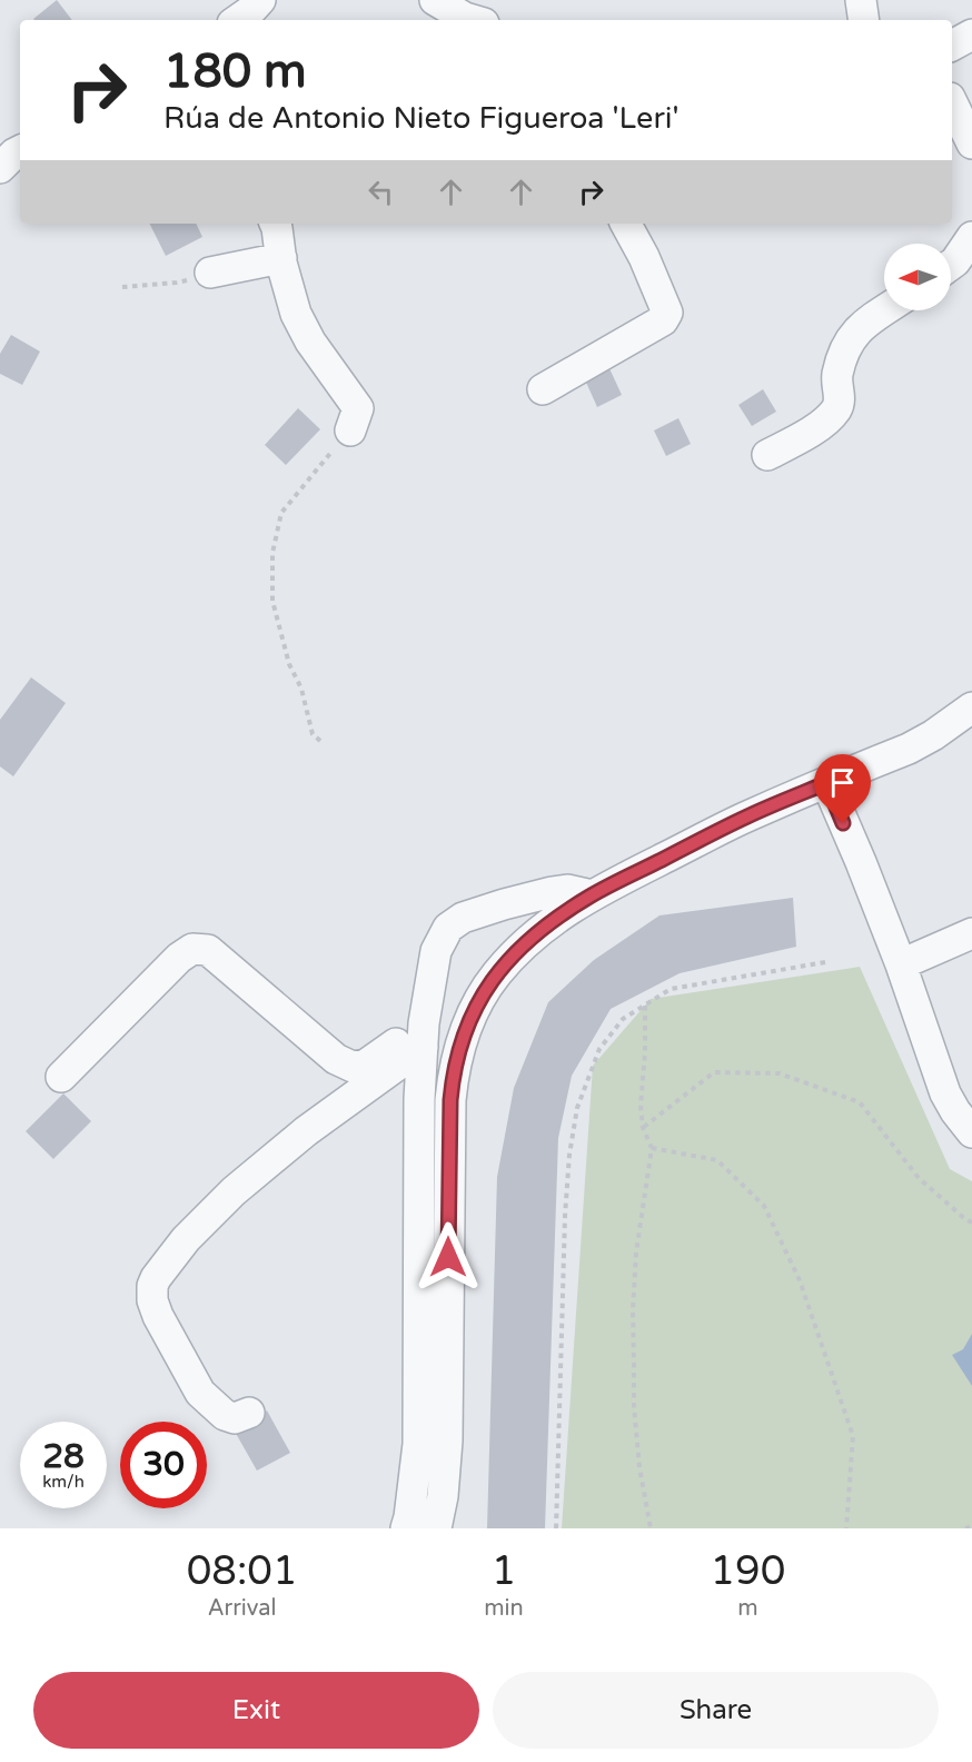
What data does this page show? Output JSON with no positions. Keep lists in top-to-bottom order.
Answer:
{
  "north": "left",
  "page": {
    "turn": ["180 m", "Rúa de Antonio Nieto Figueroa 'Leri'"],
    "speed": "28 km/h",
    "limit": "30",
    "eta": [
      "08:01",
      "Arrival",
      "1",
      "min",
      "190",
      "m"
    ],
    "buttons": ["Exit", "Share"]
  }
}
